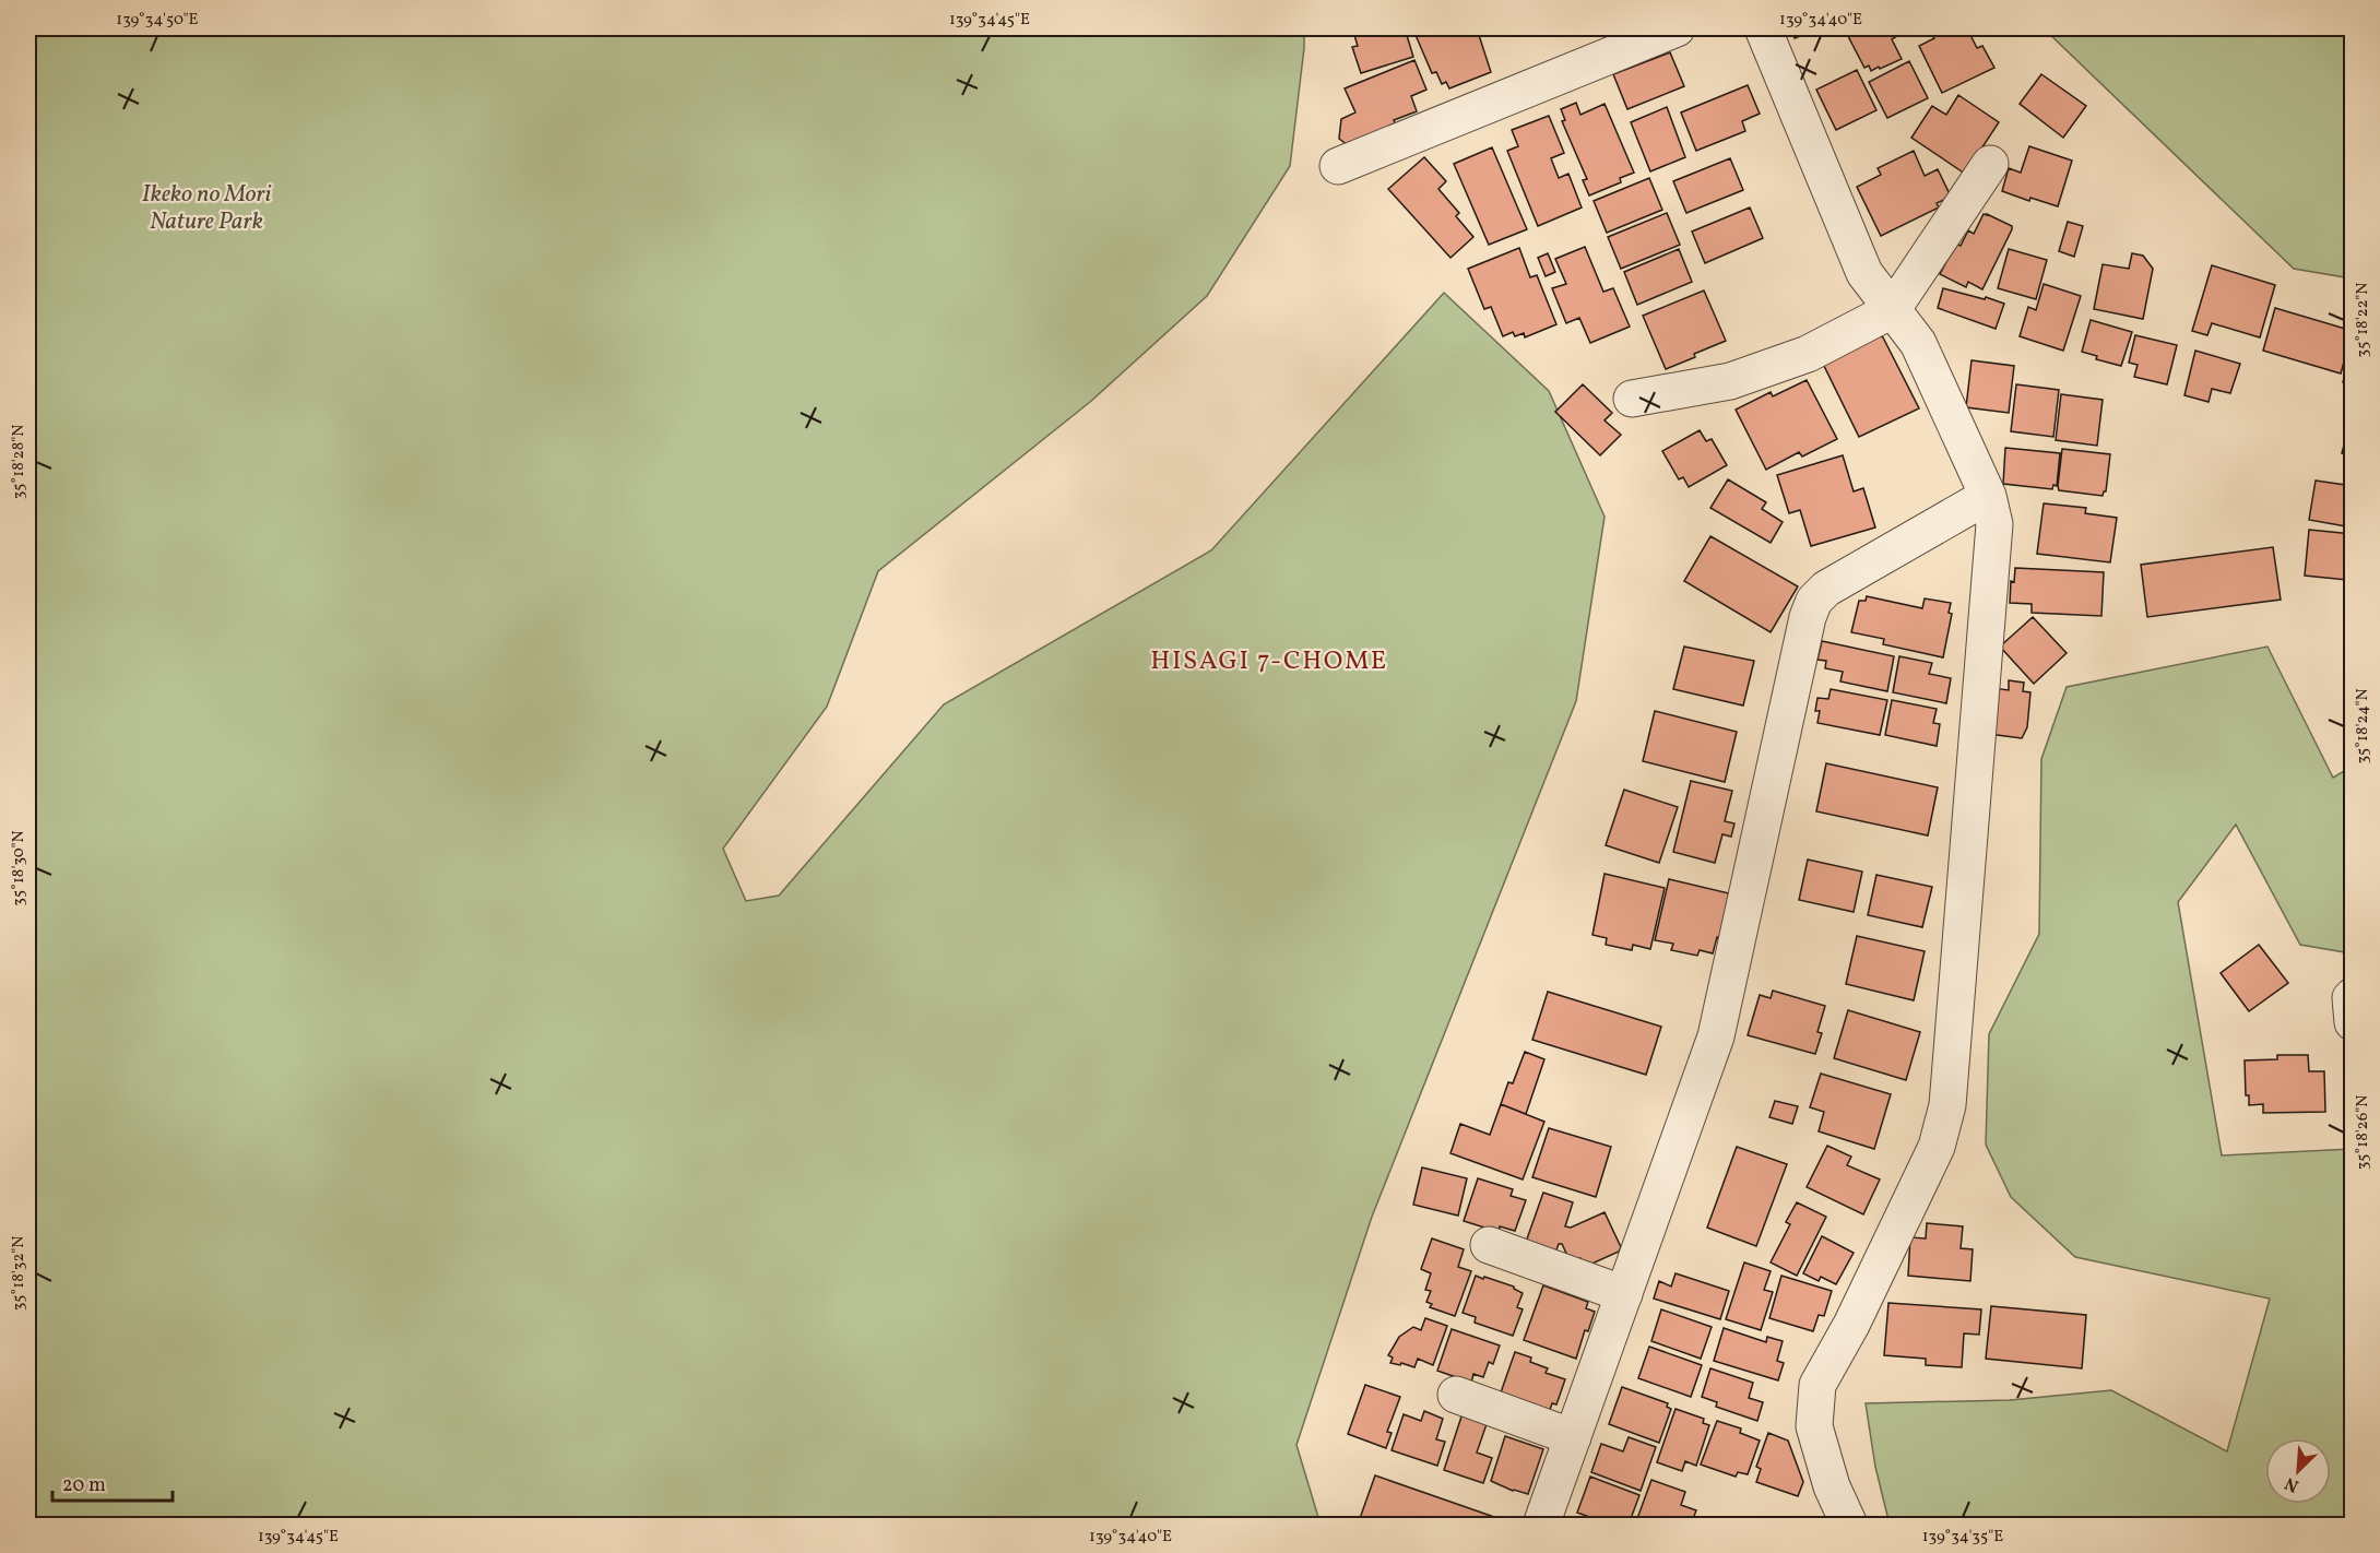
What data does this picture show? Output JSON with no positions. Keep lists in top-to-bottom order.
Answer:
{
  "districts": ["HISAGI 7-CHOME"],
  "parks": ["Ikeko no Mori Nature Park"],
  "scale_bar": "20 m",
  "north": "bottom left",
  "coordinates": [
    "139°34'50\"E",
    "139°34'45\"E",
    "139°34'40\"E",
    "35°18'22\"N",
    "35°18'28\"N",
    "35°18'24\"N",
    "35°18'30\"N",
    "35°18'26\"N",
    "35°18'32\"N",
    "139°34'35\"E"
  ]
}
